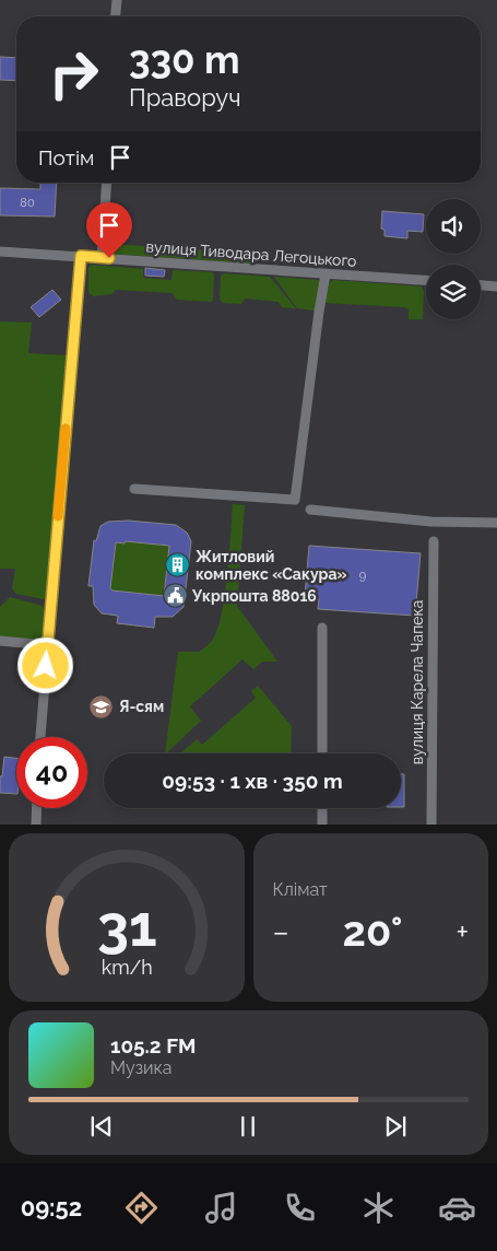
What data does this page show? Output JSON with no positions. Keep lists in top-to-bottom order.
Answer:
{
  "streets": {
    "street": ["вулиця Тиводара Легоцького", "вулиця Карела Чапека"]
  },
  "places": {
    "building": ["Житловий комплекс «Сакура»"],
    "public building": ["Укрпошта 88016"],
    "school or university": ["Я-сям"]
  },
  "house_numbers": ["80", "9"],
  "page": {
    "turn": ["330 m", "Праворуч"],
    "then": "Потім",
    "limit": "40",
    "trip": "09:53 · 1 хв · 350 m",
    "tile": "Клімат",
    "heat": ["−", "20°", "+"],
    "song": ["105.2 FM", "Музика"],
    "tabs": "09:52",
    "gauge": ["31", "km/h"]
  }
}
